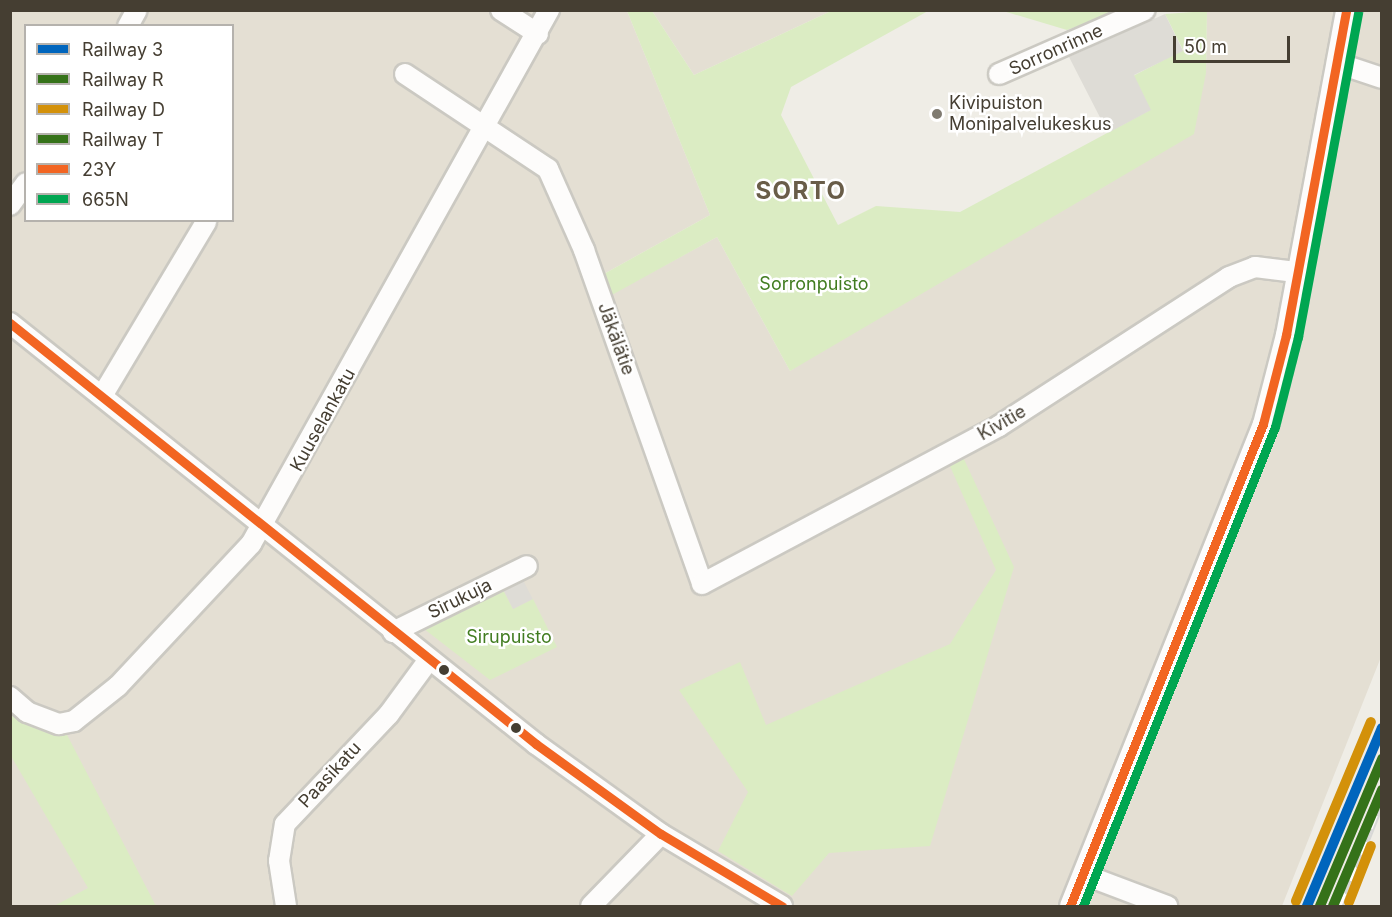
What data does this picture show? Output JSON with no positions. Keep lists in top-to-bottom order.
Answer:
{
  "streets": {
    "street": [
      "Sorronrinne",
      "Jäkälätie",
      "Kuuselankatu",
      "Kivitie",
      "Sirukuja",
      "Paasikatu"
    ]
  },
  "crossings": [
    ["Jäkälätie", "Kuuselankatu"],
    ["Jäkälätie", "Kivitie"]
  ],
  "districts": ["SORTO"],
  "parks": ["Sorronpuisto", "Sirupuisto"],
  "places": ["Kivipuiston Monipalvelukeskus"],
  "lines": [
    "transit line 23Y",
    "transit line 665N",
    "rail line D",
    "rail line 3",
    "rail line R",
    "rail line T"
  ],
  "legend": [
    "Railway 3",
    "Railway R",
    "Railway D",
    "Railway T",
    "23Y",
    "665N"
  ],
  "scale_bar": "50 m"
}
